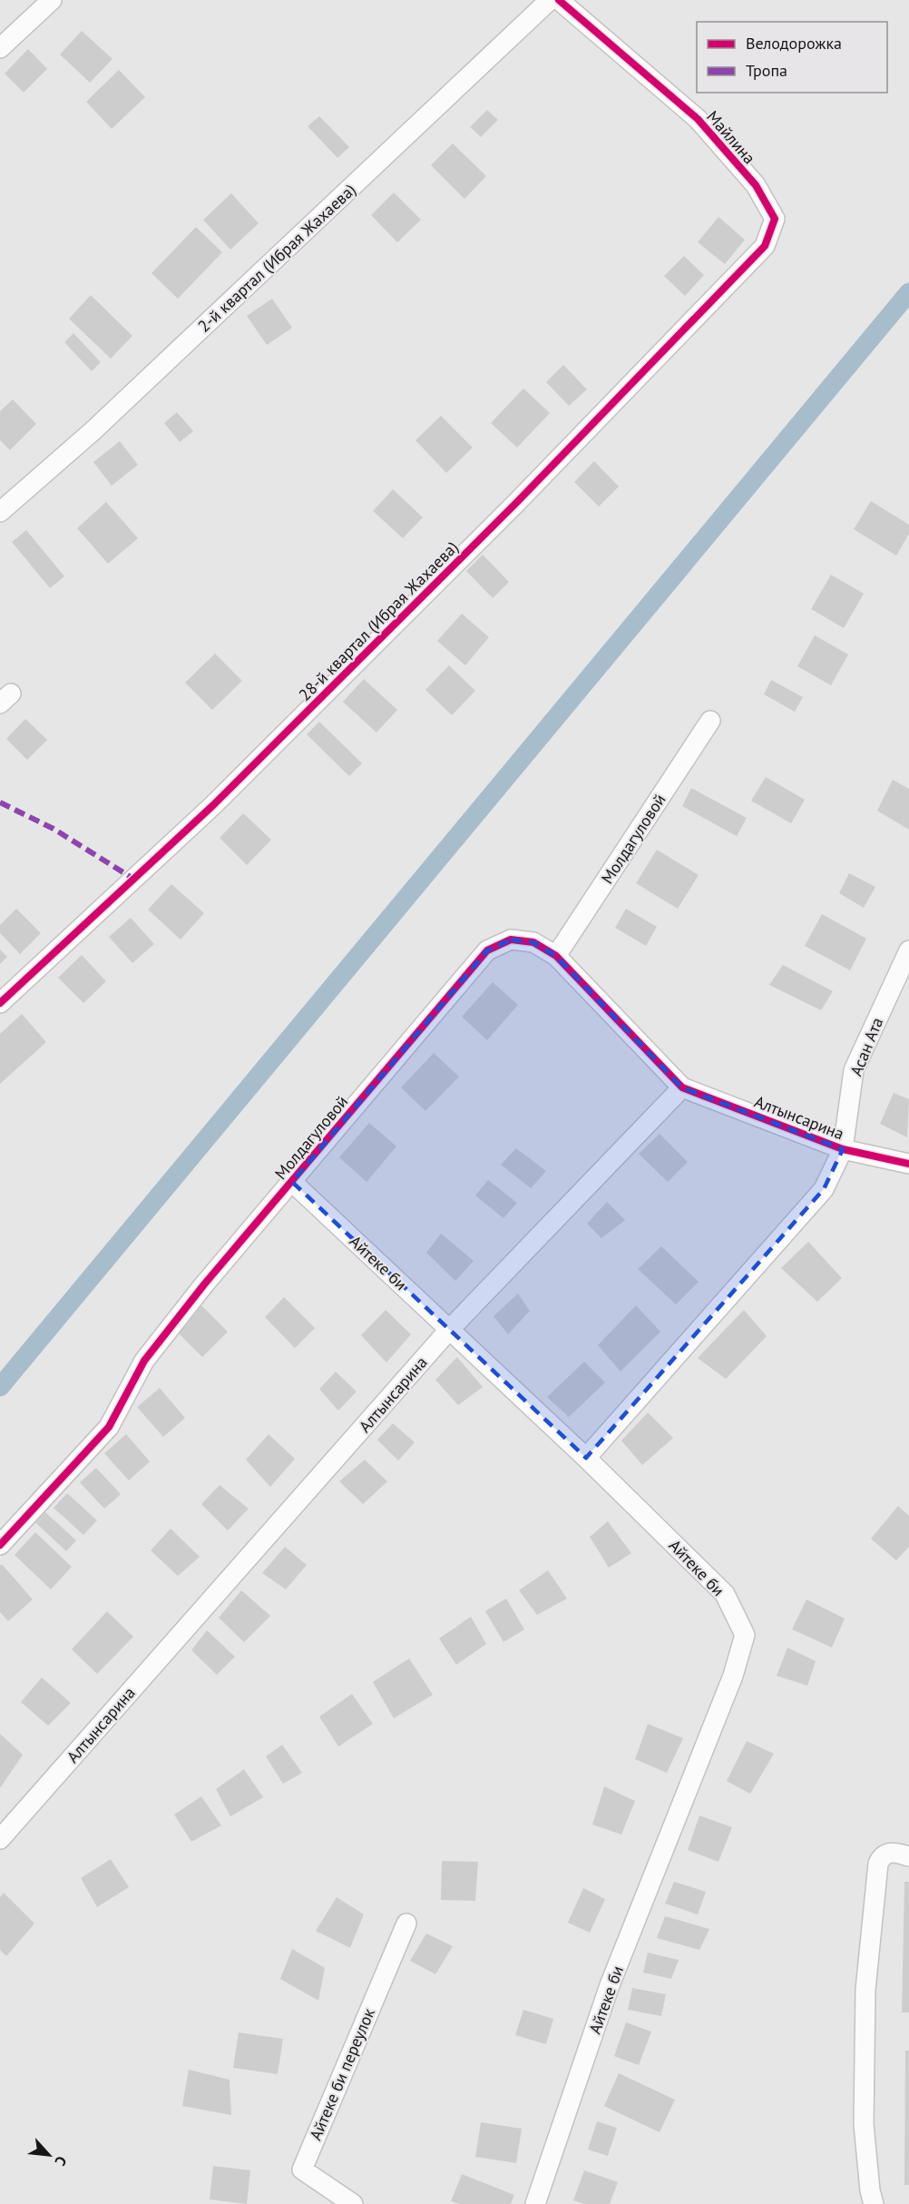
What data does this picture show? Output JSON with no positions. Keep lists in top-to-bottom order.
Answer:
{
  "streets": {
    "street": [
      "Майлина",
      "2-й квартал (Ибрая Жахаева)",
      "28-й квартал (Ибрая Жахаева)",
      "Молдагуловой",
      "Асан Ата",
      "Алтынсарина",
      "Айтеке би",
      "Айтеке би переулок"
    ]
  },
  "crossings": [
    ["Майлина", "28-й квартал (Ибрая Жахаева)"],
    ["Молдагуловой", "Алтынсарина"],
    ["Молдагуловой", "Айтеке би"],
    ["Асан Ата", "Алтынсарина"],
    ["Алтынсарина", "Айтеке би"]
  ],
  "legend": ["Велодорожка", "Тропа"],
  "north": "bottom right"
}
